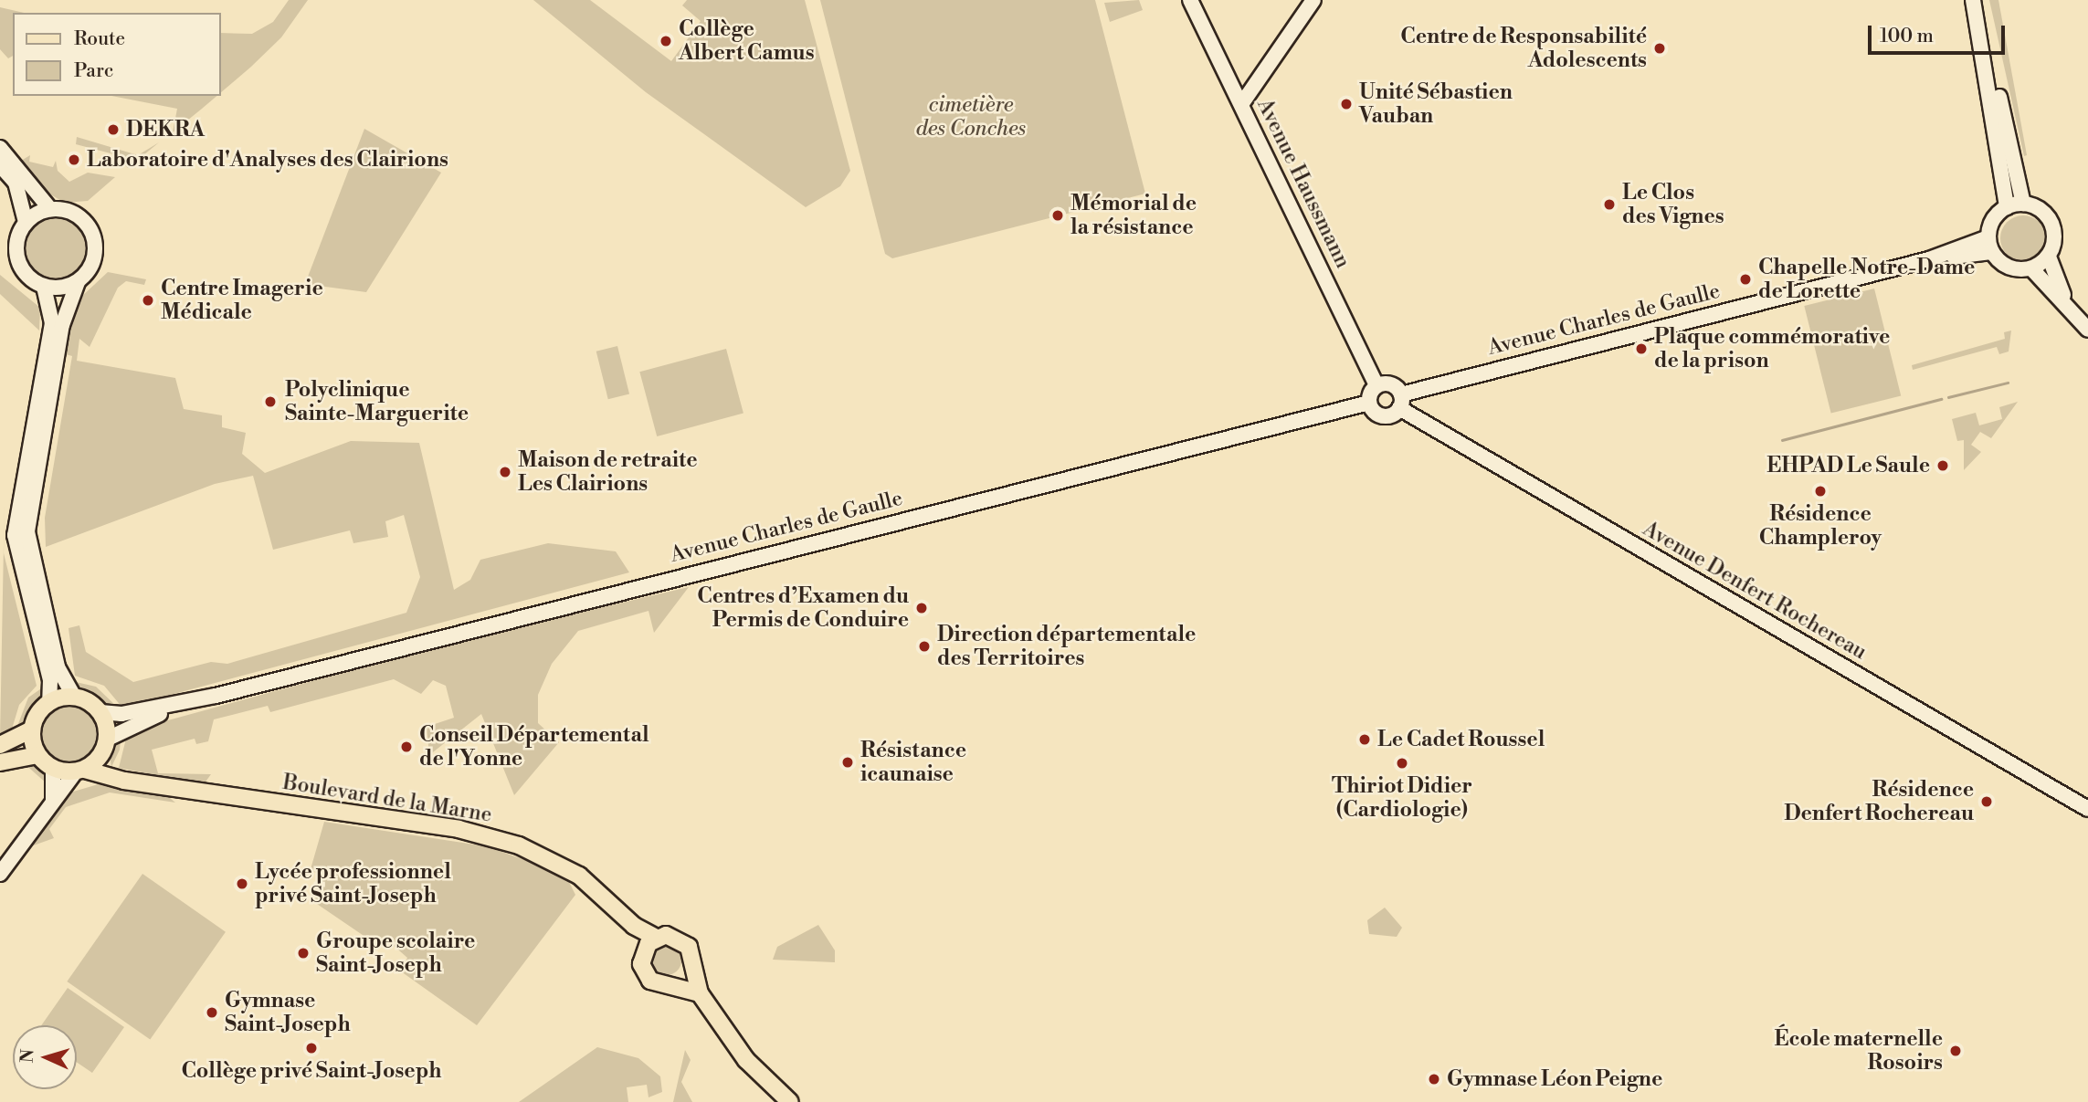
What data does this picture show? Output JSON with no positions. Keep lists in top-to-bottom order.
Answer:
{
  "streets": {
    "main road": [
      "Avenue Haussmann",
      "Avenue Charles de Gaulle",
      "Avenue Denfert Rochereau",
      "Boulevard de la Marne"
    ]
  },
  "crossings": [
    ["Avenue Haussmann", "Avenue Denfert Rochereau"],
    ["Avenue Charles de Gaulle", "Avenue Denfert Rochereau"],
    ["Avenue Charles de Gaulle", "Boulevard de la Marne"]
  ],
  "parks": ["cimetière des Conches"],
  "places": [
    "Collège Albert Camus",
    "Centre de Responsabilité Adolescents",
    "Unité Sébastien Vauban",
    "DEKRA",
    "Laboratoire d'Analyses des Clairions",
    "Le Clos des Vignes",
    "Mémorial de la résistance",
    "Chapelle Notre-Dame de Lorette",
    "Centre Imagerie Médicale",
    "Plaque commémorative de la prison",
    "Polyclinique Sainte-Marguerite",
    "EHPAD Le Saule",
    "Maison de retraite Les Clairions",
    "Résidence Champleroy",
    "Centres d’Examen du Permis de Conduire",
    "Direction départementale des Territoires",
    "Le Cadet Roussel",
    "Conseil Départemental de l'Yonne",
    "Résistance icaunaise",
    "Thiriot Didier (Cardiologie)",
    "Résidence Denfert Rochereau",
    "Lycée professionnel privé Saint-Joseph",
    "Groupe scolaire Saint-Joseph",
    "Gymnase Saint-Joseph",
    "Collège privé Saint-Joseph",
    "École maternelle Rosoirs",
    "Gymnase Léon Peigne"
  ],
  "legend": ["Route", "Parc"],
  "scale_bar": "100 m",
  "north": "left"
}
